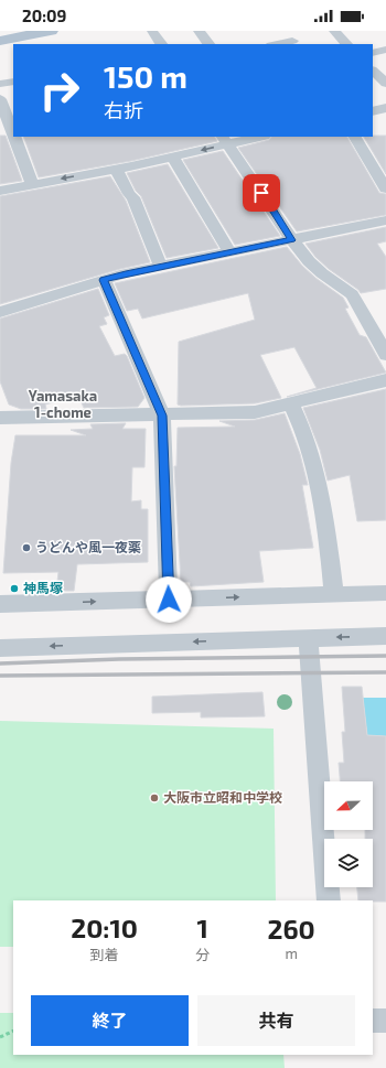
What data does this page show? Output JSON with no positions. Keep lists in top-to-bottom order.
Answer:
{
  "districts": ["Yamasaka 1-chome"],
  "places": ["うどんや風一夜薬", "神馬塚", "大阪市立昭和中学校"],
  "north": "left",
  "page": {
    "status": "20:09",
    "turn": ["150 m", "右折"],
    "eta": [
      "20:10",
      "到着",
      "1",
      "分",
      "260",
      "m"
    ],
    "buttons": ["終了", "共有"]
  }
}
